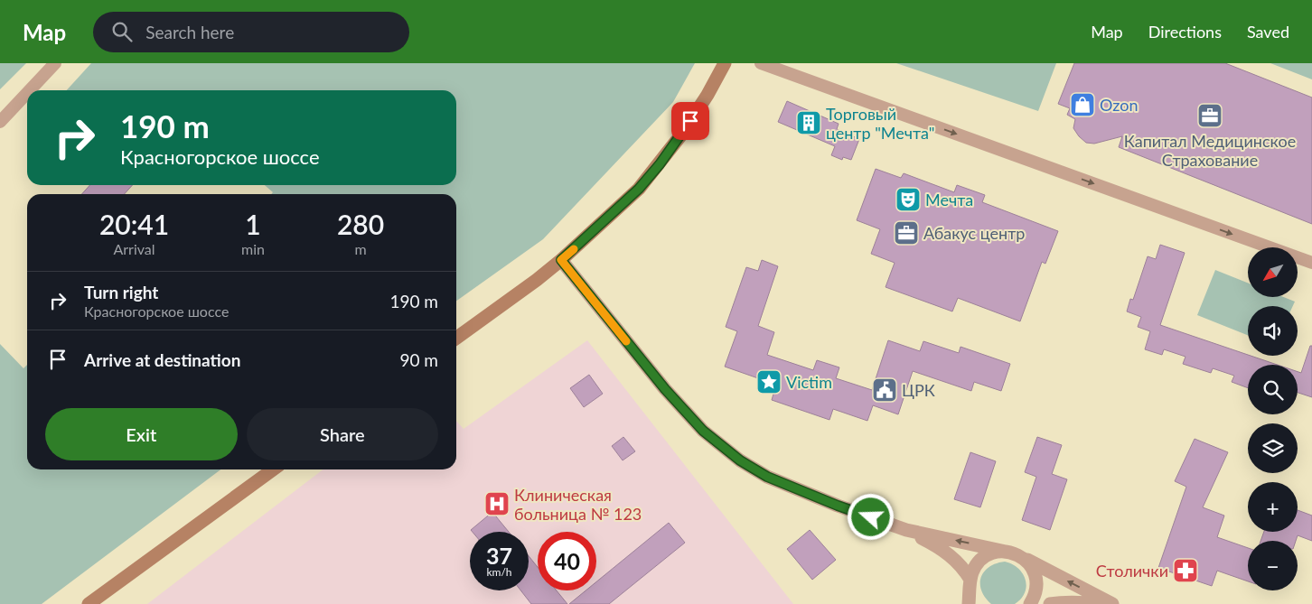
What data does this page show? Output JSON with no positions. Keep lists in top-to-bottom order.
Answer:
{
  "places": {
    "shop": ["Ozon"],
    "office": ["Капитал Медицинское Страхование", "Абакус центр"],
    "building": ["Торговый центр \"Мечта\""],
    "theatre": ["Мечта"],
    "place": ["Victim"],
    "public building": ["ЦРК"],
    "hospital": ["Клиническая больница № 123"],
    "pharmacy": ["Столички"]
  },
  "north": "bottom left",
  "page": {
    "header": "Map",
    "search": "Search here",
    "nav": ["Map", "Directions", "Saved"],
    "turn": ["190 m", "Красногорское шоссе"],
    "eta": [
      "20:41",
      "Arrival",
      "1",
      "min",
      "280",
      "m"
    ],
    "map_buttons": ["+", "−"],
    "list": [
      {
        "name": "Turn right",
        "note": "Красногорское шоссе",
        "value": "190 m"
      },
      {
        "name": "Arrive at destination",
        "value": "90 m"
      }
    ],
    "buttons": ["Exit", "Share"],
    "speed": "37 km/h",
    "limit": "40"
  }
}
